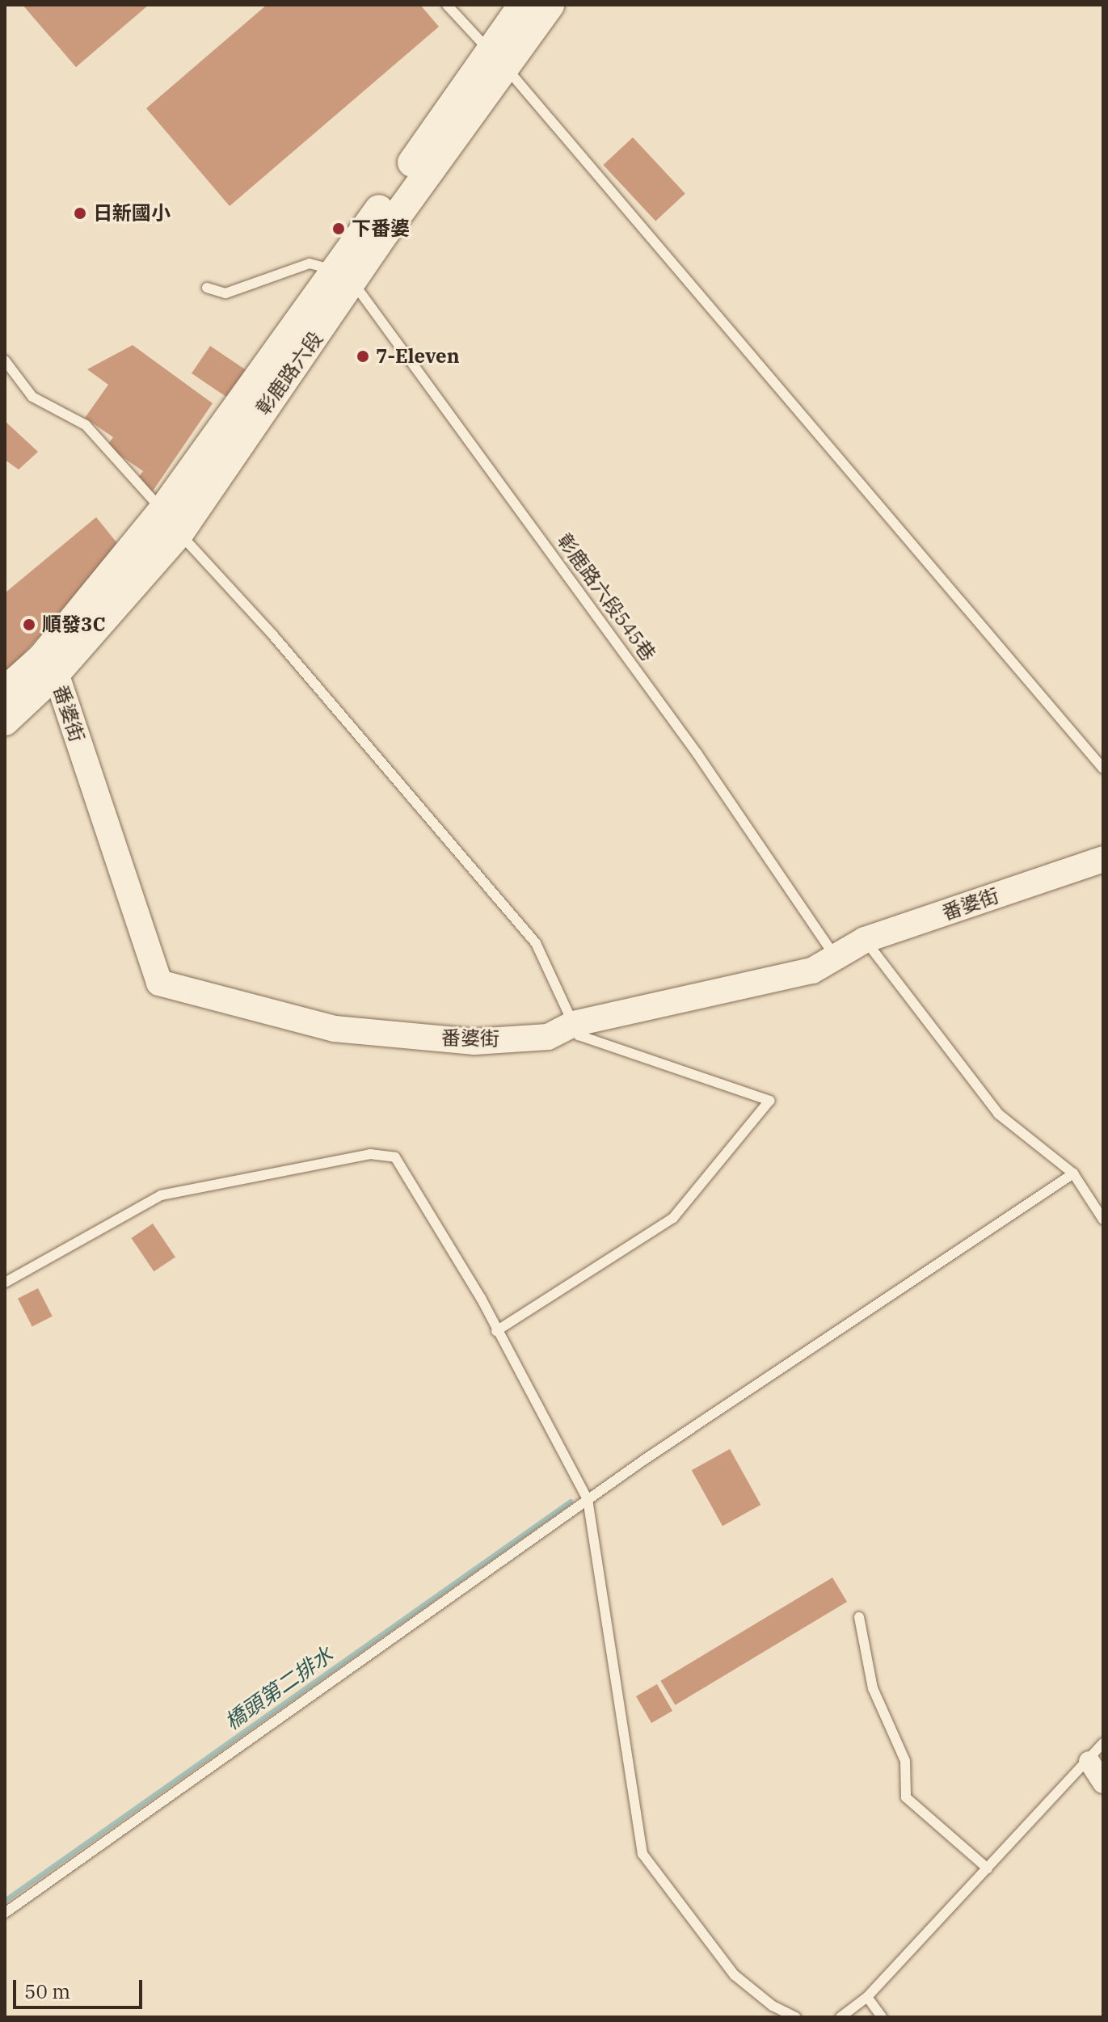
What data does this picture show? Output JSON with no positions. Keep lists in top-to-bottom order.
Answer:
{
  "streets": {
    "main road": ["彰鹿路六段"],
    "street": ["番婆街"],
    "lane": ["彰鹿路六段545巷"]
  },
  "crossings": [
    ["彰鹿路六段", "彰鹿路六段545巷"],
    ["彰鹿路六段", "番婆街"],
    ["彰鹿路六段545巷", "番婆街"]
  ],
  "water": ["橋頭第二排水"],
  "places": [
    "日新國小",
    "下番婆",
    "7-Eleven",
    "順發3C"
  ],
  "scale_bar": "50 m"
}
